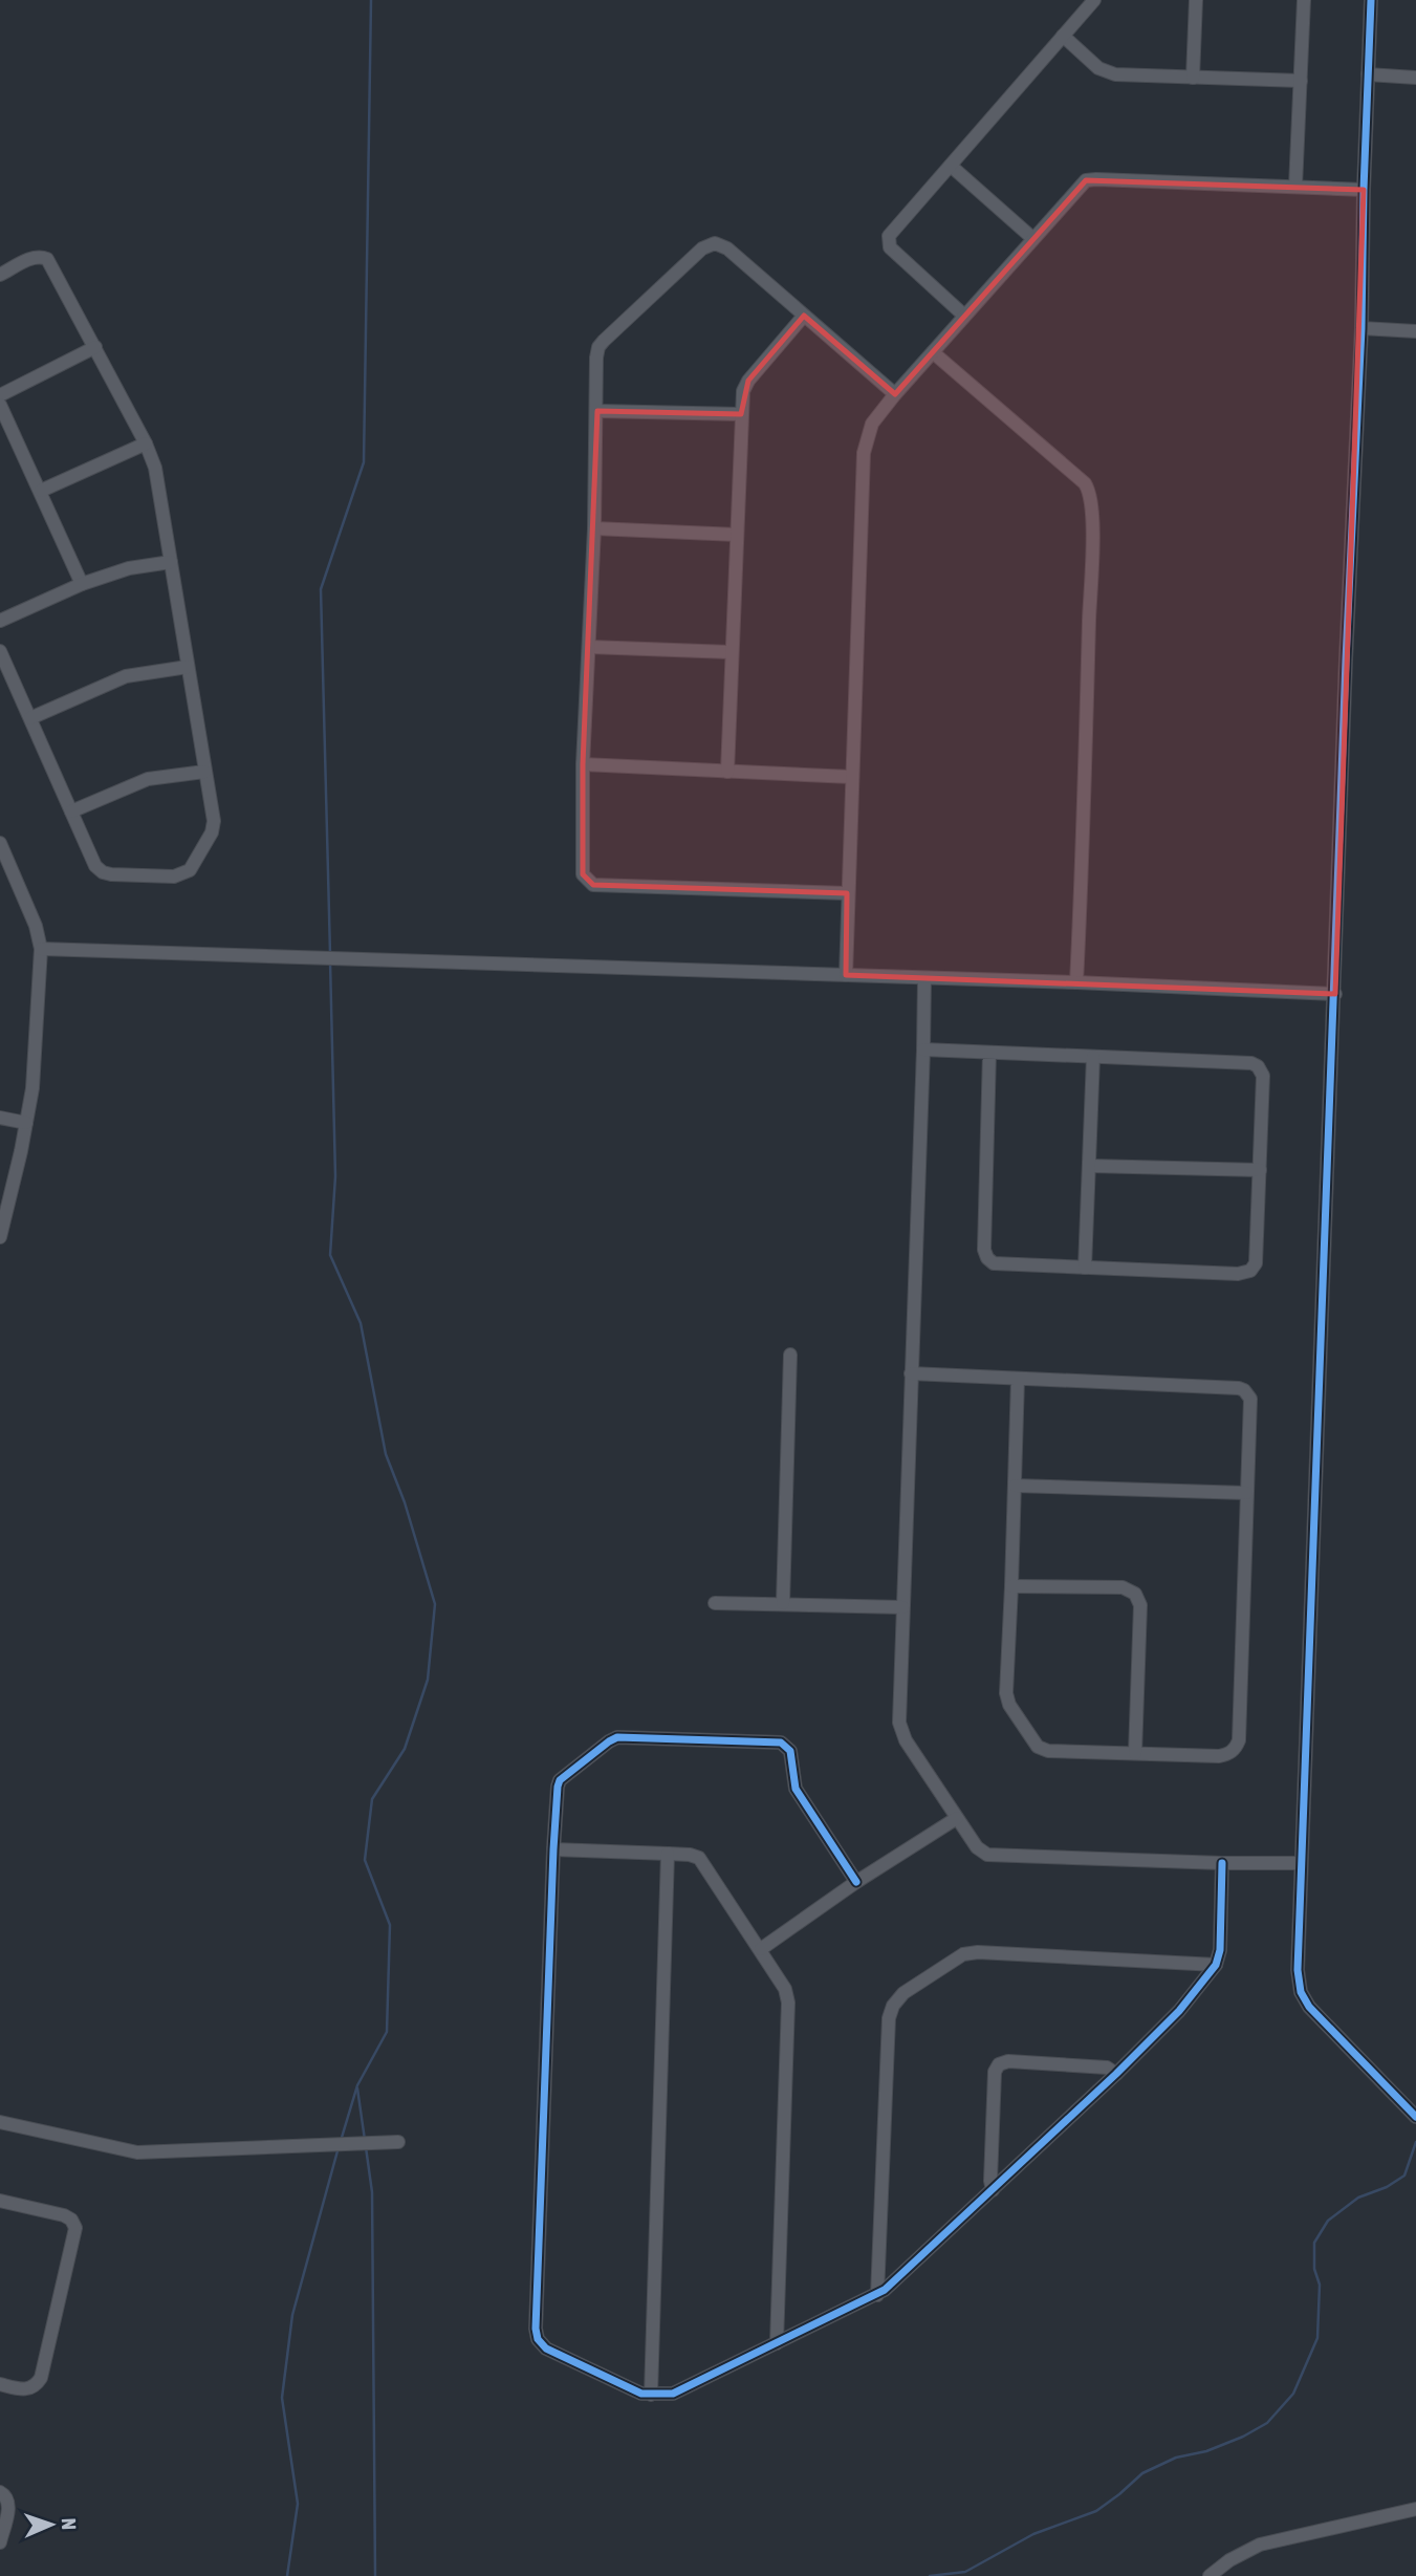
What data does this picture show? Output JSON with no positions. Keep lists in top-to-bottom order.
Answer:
{
  "north": "right"
}
